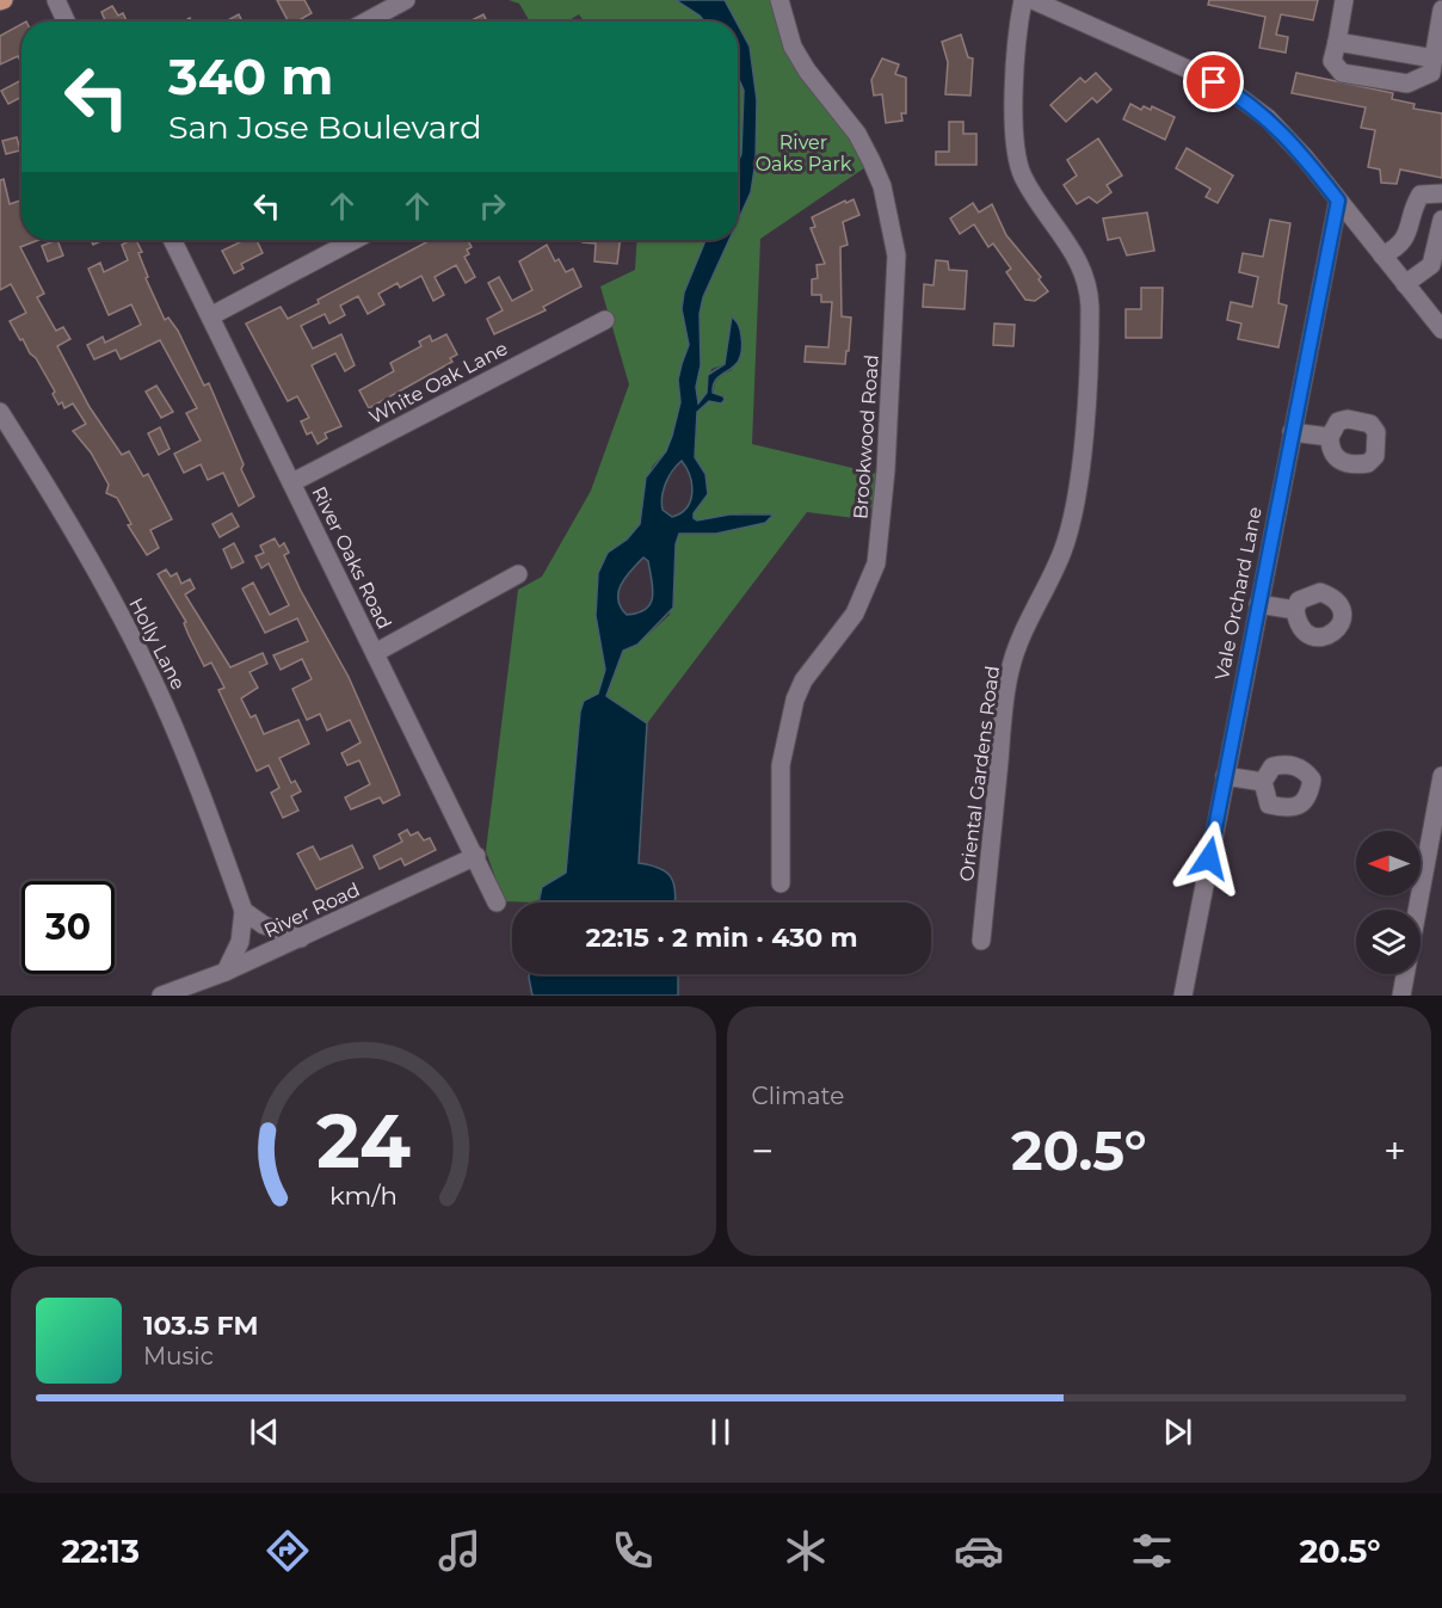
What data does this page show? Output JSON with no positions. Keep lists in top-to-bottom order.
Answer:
{
  "streets": {
    "street": [
      "White Oak Lane",
      "Brookwood Road",
      "River Oaks Road",
      "Vale Orchard Lane",
      "Holly Lane",
      "Oriental Gardens Road",
      "River Road"
    ]
  },
  "crossings": [
    ["White Oak Lane", "River Oaks Road"],
    ["River Oaks Road", "River Road"],
    ["Holly Lane", "River Road"]
  ],
  "parks": ["River Oaks Park"],
  "north": "left",
  "page": {
    "turn": ["340 m", "San Jose Boulevard"],
    "limit": "30",
    "trip": "22:15 · 2 min · 430 m",
    "tile": "Climate",
    "heat": ["−", "20.5°", "+"],
    "song": ["103.5 FM", "Music"],
    "tabs": ["22:13", "20.5°"],
    "gauge": ["24", "km/h"]
  }
}
